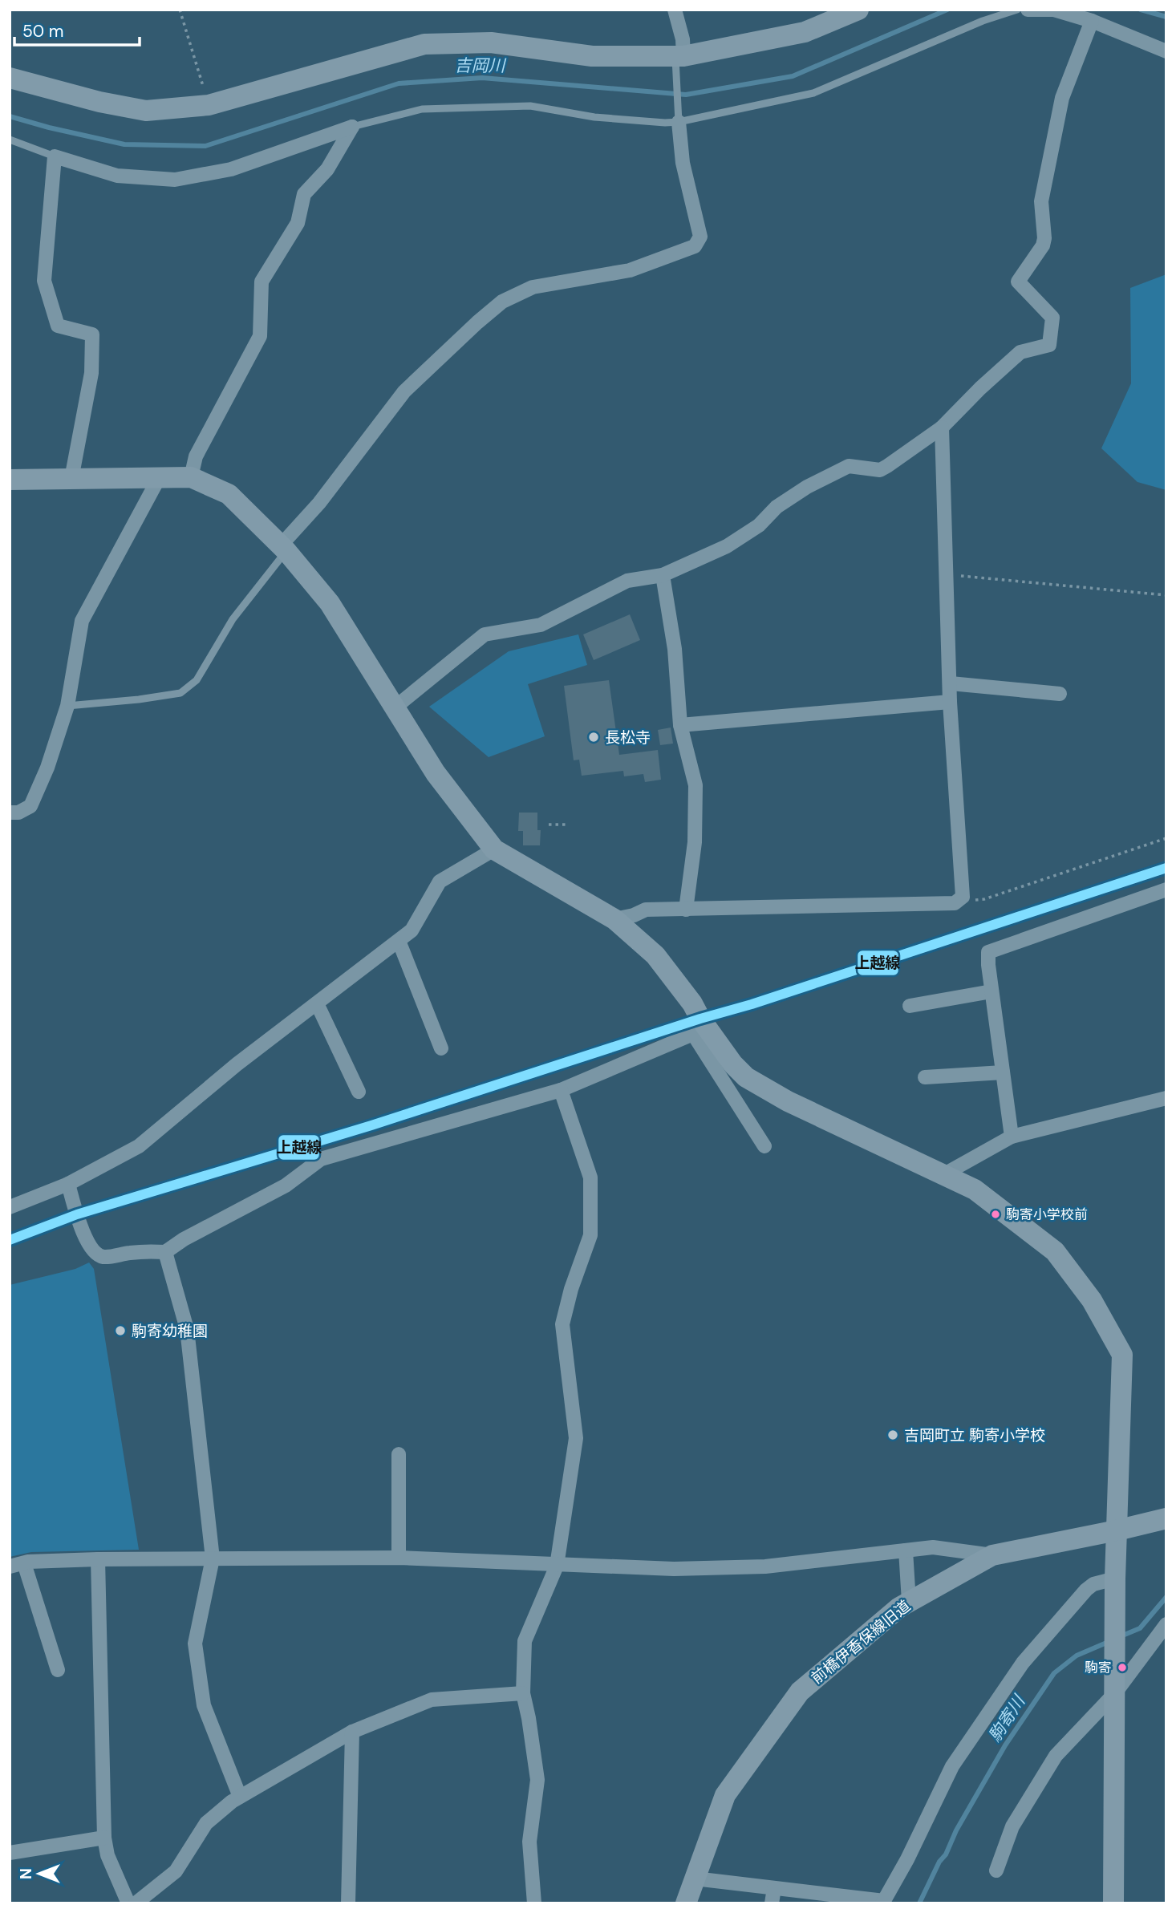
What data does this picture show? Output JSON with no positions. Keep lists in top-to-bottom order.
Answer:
{
  "streets": {
    "street": ["前橋伊香保線旧道"]
  },
  "water": ["吉岡川", "駒寄川"],
  "places": [
    "長松寺",
    "駒寄小学校前",
    "駒寄幼稚園",
    "吉岡町立 駒寄小学校",
    "駒寄"
  ],
  "lines": ["transit line 上越線"],
  "scale_bar": "50 m",
  "north": "left"
}
